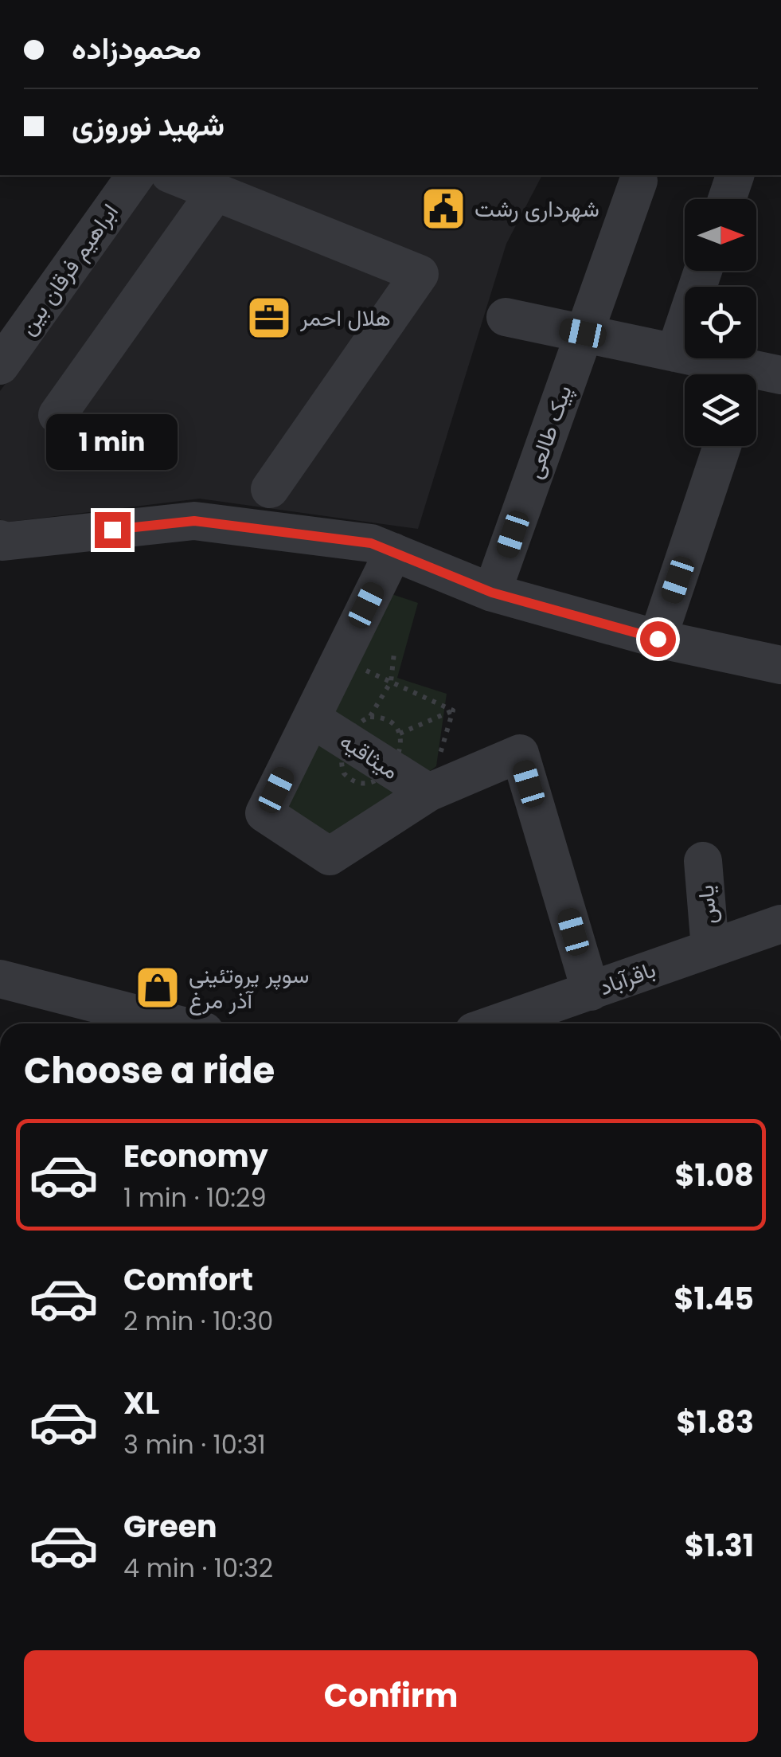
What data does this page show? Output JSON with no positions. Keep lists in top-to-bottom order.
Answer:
{
  "streets": {
    "street": [
      "ابراهیم فرقان بین",
      "پیک طالعی",
      "میثاقیه",
      "یاس",
      "باقرآباد"
    ]
  },
  "crossings": [
    ["یاس", "باقرآباد"]
  ],
  "places": {
    "public building": ["شهرداری رشت"],
    "office": ["هلال احمر"],
    "shop": ["سوپر پروتئینی آذر مرغ"]
  },
  "north": "right",
  "page": {
    "banner": ["محمودزاده", "شهید نوروزی"],
    "bubble": "1 min",
    "heading": "Choose a ride",
    "list": [
      {
        "name": "Economy",
        "note": "1 min · 10:29",
        "value": "$1.08"
      },
      {
        "name": "Comfort",
        "note": "2 min · 10:30",
        "value": "$1.45"
      },
      {
        "name": "XL",
        "note": "3 min · 10:31",
        "value": "$1.83"
      },
      {
        "name": "Green",
        "note": "4 min · 10:32",
        "value": "$1.31"
      }
    ],
    "buttons": "Confirm"
  }
}
